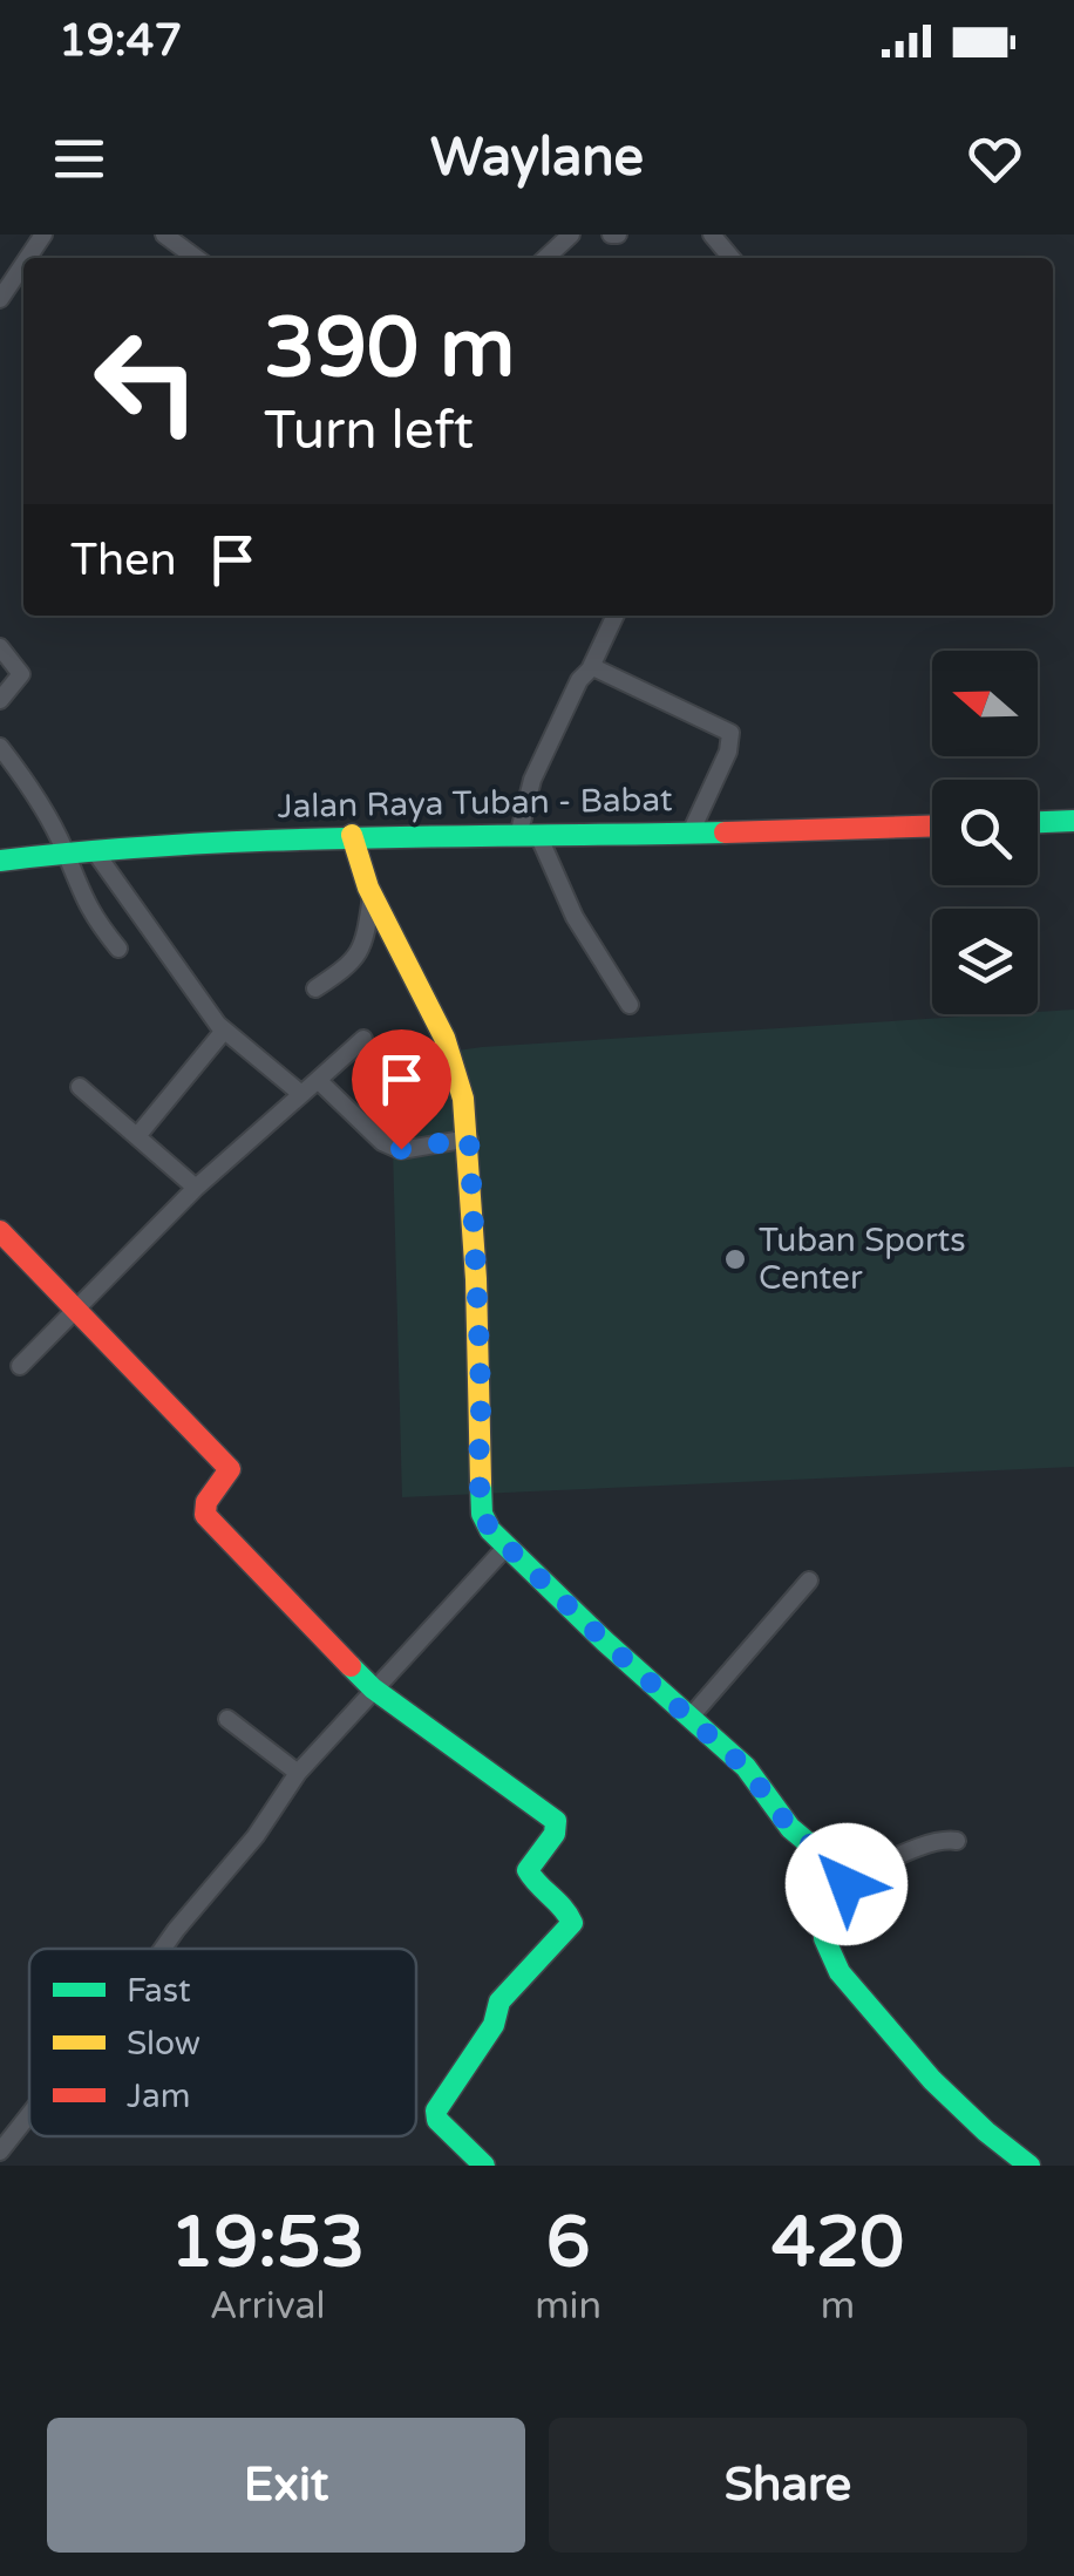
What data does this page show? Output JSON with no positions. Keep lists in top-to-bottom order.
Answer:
{
  "streets": {
    "main road": ["Jalan Raya Tuban - Babat"]
  },
  "places": ["Tuban Sports Center"],
  "legend": ["Fast", "Slow", "Jam"],
  "north": "left",
  "page": {
    "status": "19:47",
    "header": "Waylane",
    "turn": ["390 m", "Turn left"],
    "then": "Then",
    "eta": [
      "19:53",
      "Arrival",
      "6",
      "min",
      "420",
      "m"
    ],
    "buttons": ["Exit", "Share"]
  }
}
